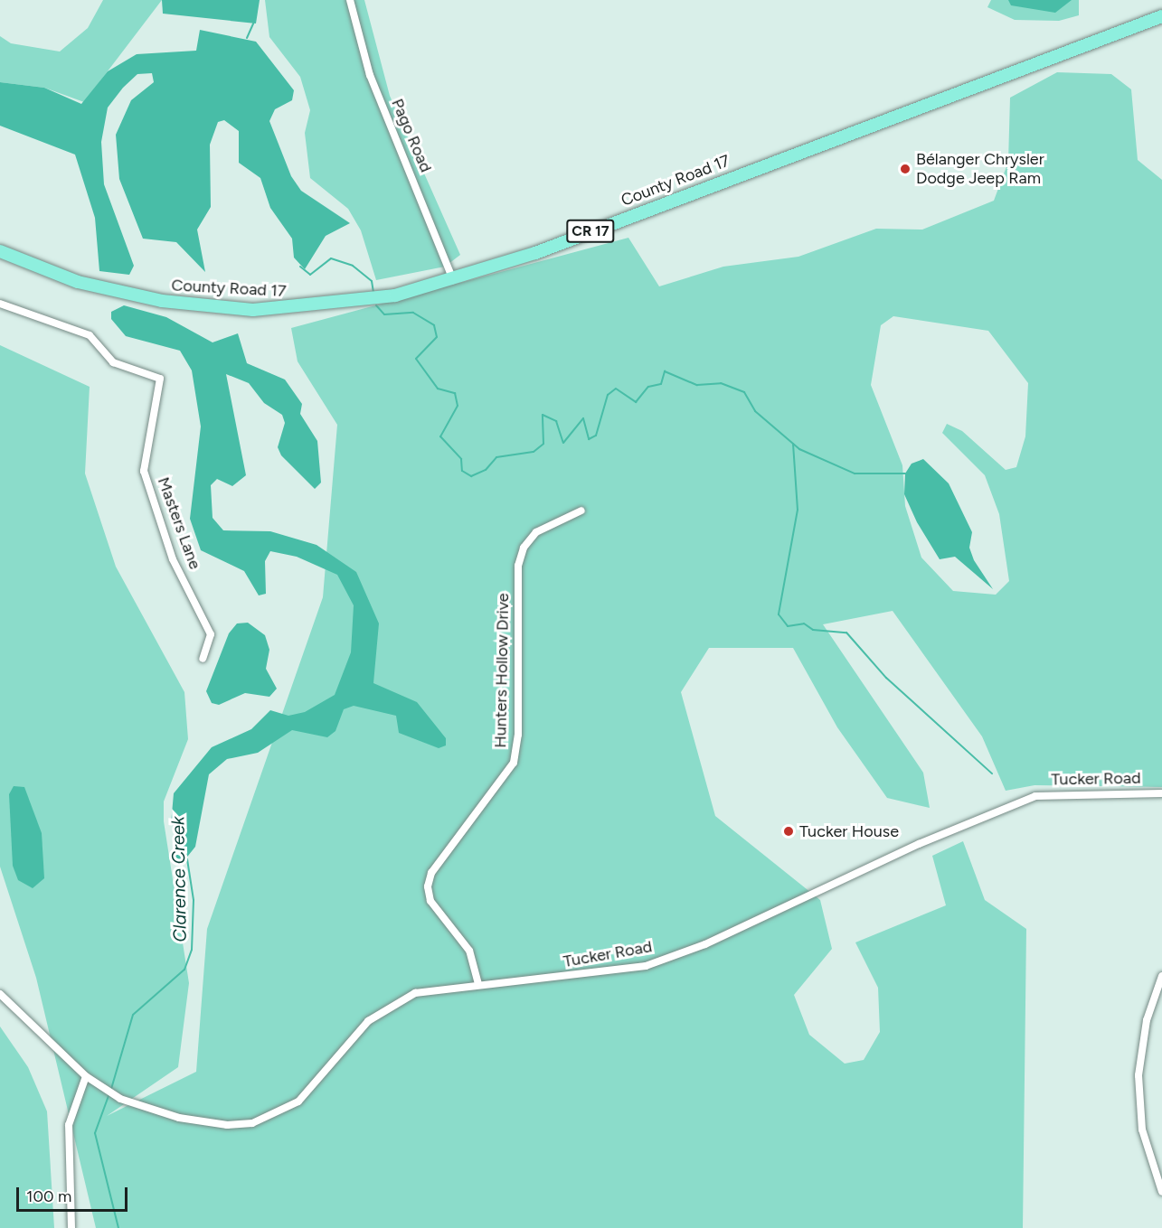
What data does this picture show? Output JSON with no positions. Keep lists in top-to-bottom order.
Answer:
{
  "streets": {
    "main road": ["County Road 17", "CR 17"],
    "street": [
      "Pago Road",
      "Masters Lane",
      "Hunters Hollow Drive",
      "Tucker Road"
    ]
  },
  "crossings": [
    ["Pago Road", "County Road 17"],
    ["Hunters Hollow Drive", "Tucker Road"]
  ],
  "water": ["Clarence Creek"],
  "places": ["Bélanger Chrysler Dodge Jeep Ram", "Tucker House"],
  "scale_bar": "100 m"
}
